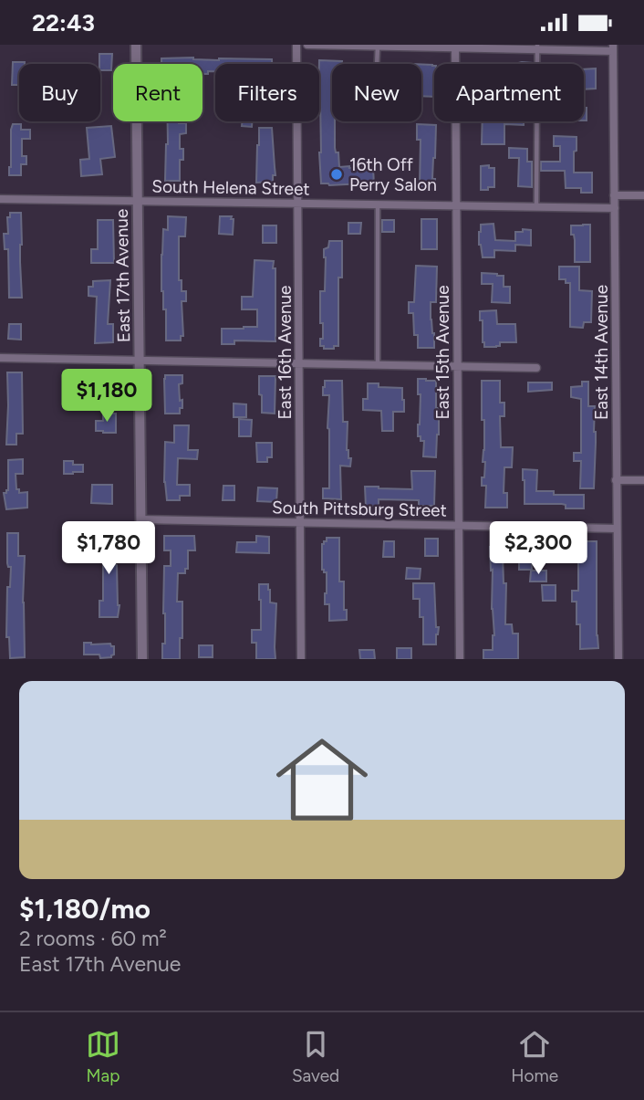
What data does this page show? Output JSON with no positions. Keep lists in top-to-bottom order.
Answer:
{
  "streets": {
    "street": [
      "South Helena Street",
      "East 17th Avenue",
      "East 16th Avenue",
      "East 15th Avenue",
      "East 14th Avenue",
      "South Pittsburg Street"
    ]
  },
  "crossings": [
    ["South Helena Street", "East 17th Avenue"],
    ["South Helena Street", "East 16th Avenue"],
    ["South Helena Street", "East 15th Avenue"],
    ["South Helena Street", "East 14th Avenue"],
    ["East 17th Avenue", "South Pittsburg Street"],
    ["East 16th Avenue", "South Pittsburg Street"],
    ["East 15th Avenue", "South Pittsburg Street"],
    ["East 14th Avenue", "South Pittsburg Street"]
  ],
  "places": ["16th Off Perry Salon"],
  "page": {
    "status": "22:43",
    "chip": [
      "Buy",
      "Rent",
      "Filters",
      "New",
      "Apartment"
    ],
    "price": ["$1,180", "$1,780", "$2,300"],
    "list": [
      {
        "name": "$1,180/mo",
        "note": "2 rooms · 60 m² · East 17th Avenue"
      }
    ],
    "tabs": ["Map", "Saved", "Home"]
  }
}
